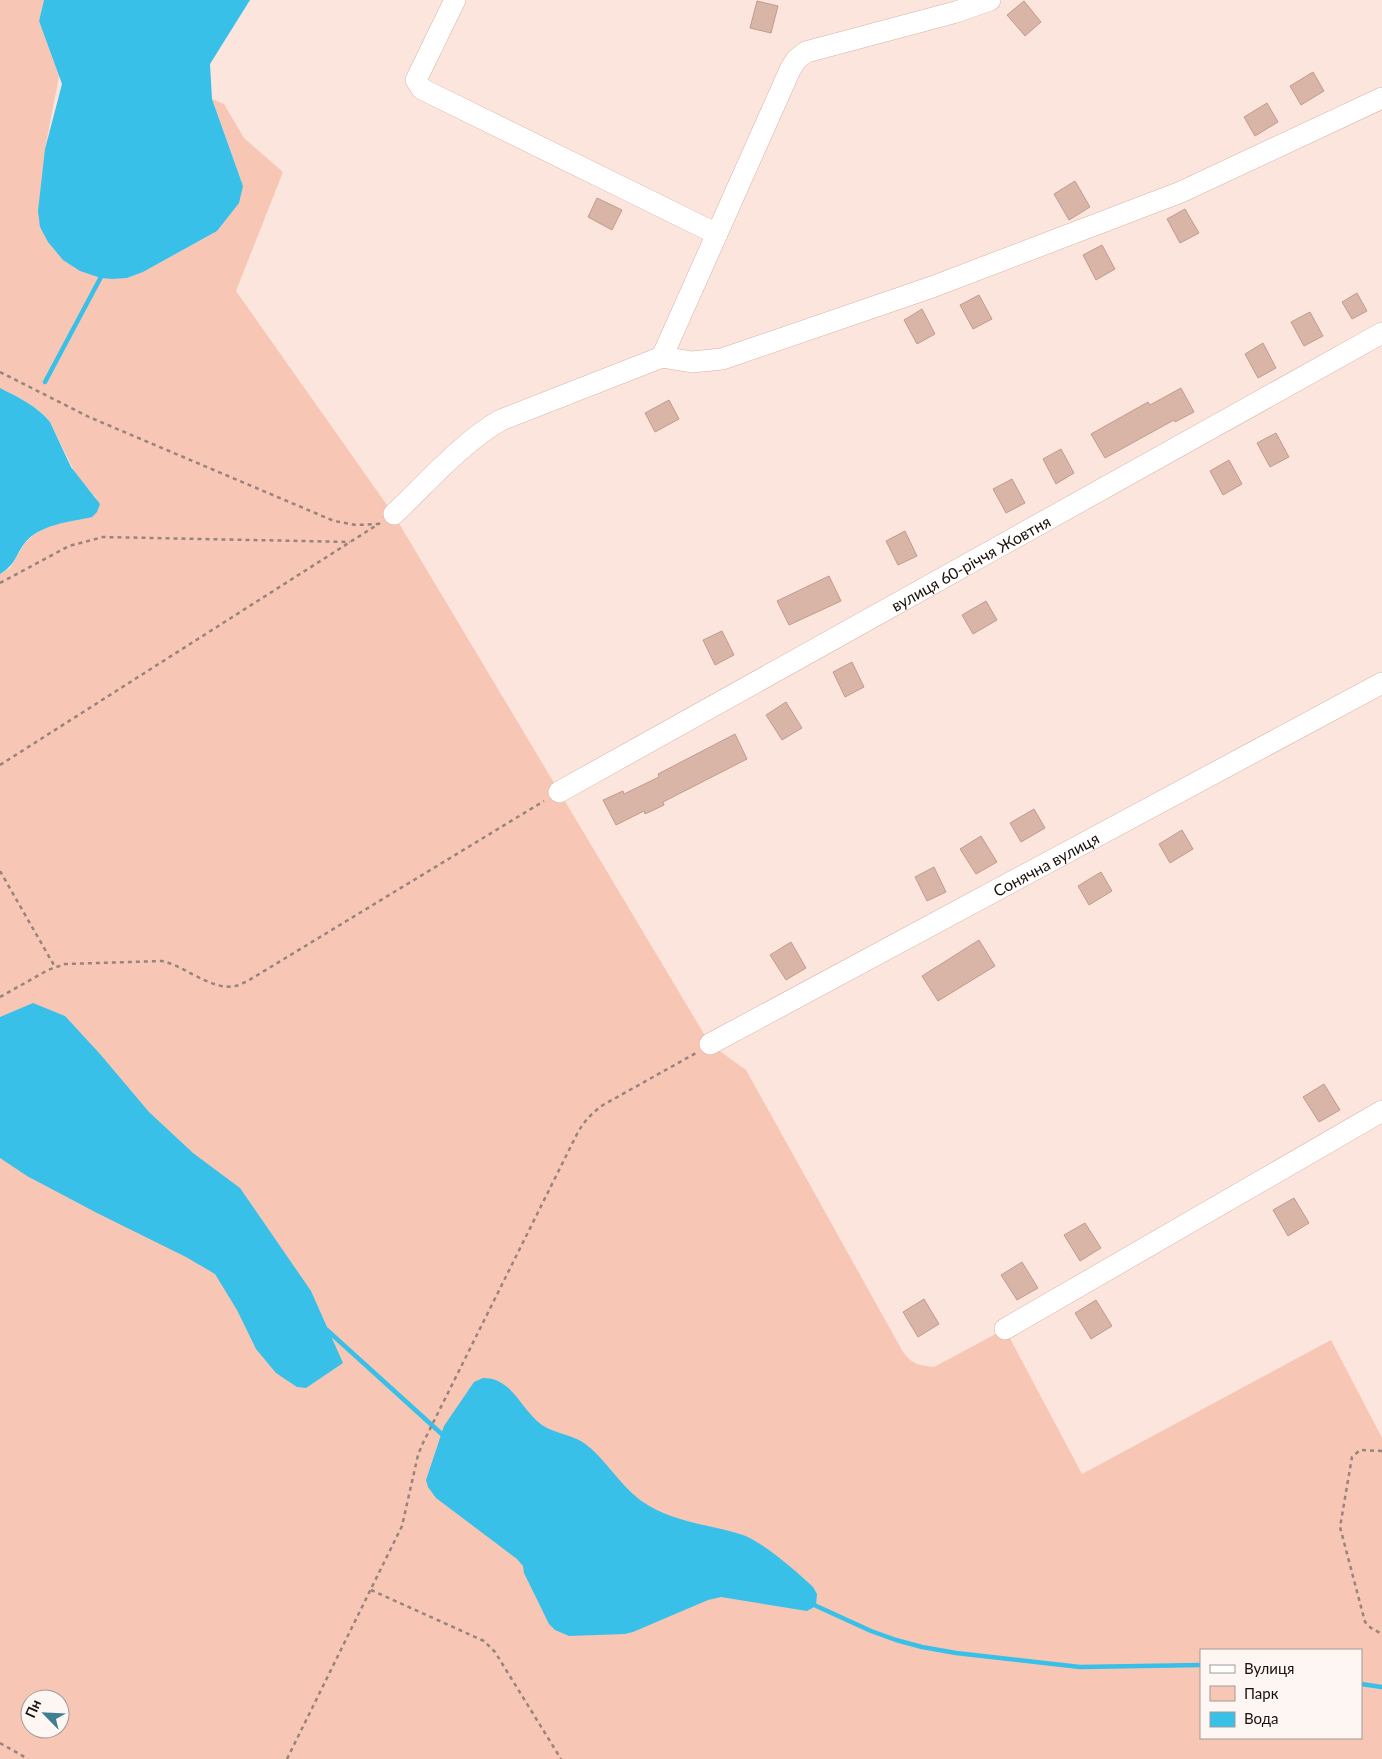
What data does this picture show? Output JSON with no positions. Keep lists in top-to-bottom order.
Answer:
{
  "streets": {
    "street": ["вулиця 60-річчя Жовтня", "Сонячна вулиця"]
  },
  "legend": ["Вулиця", "Парк", "Вода"],
  "north": "top left"
}
